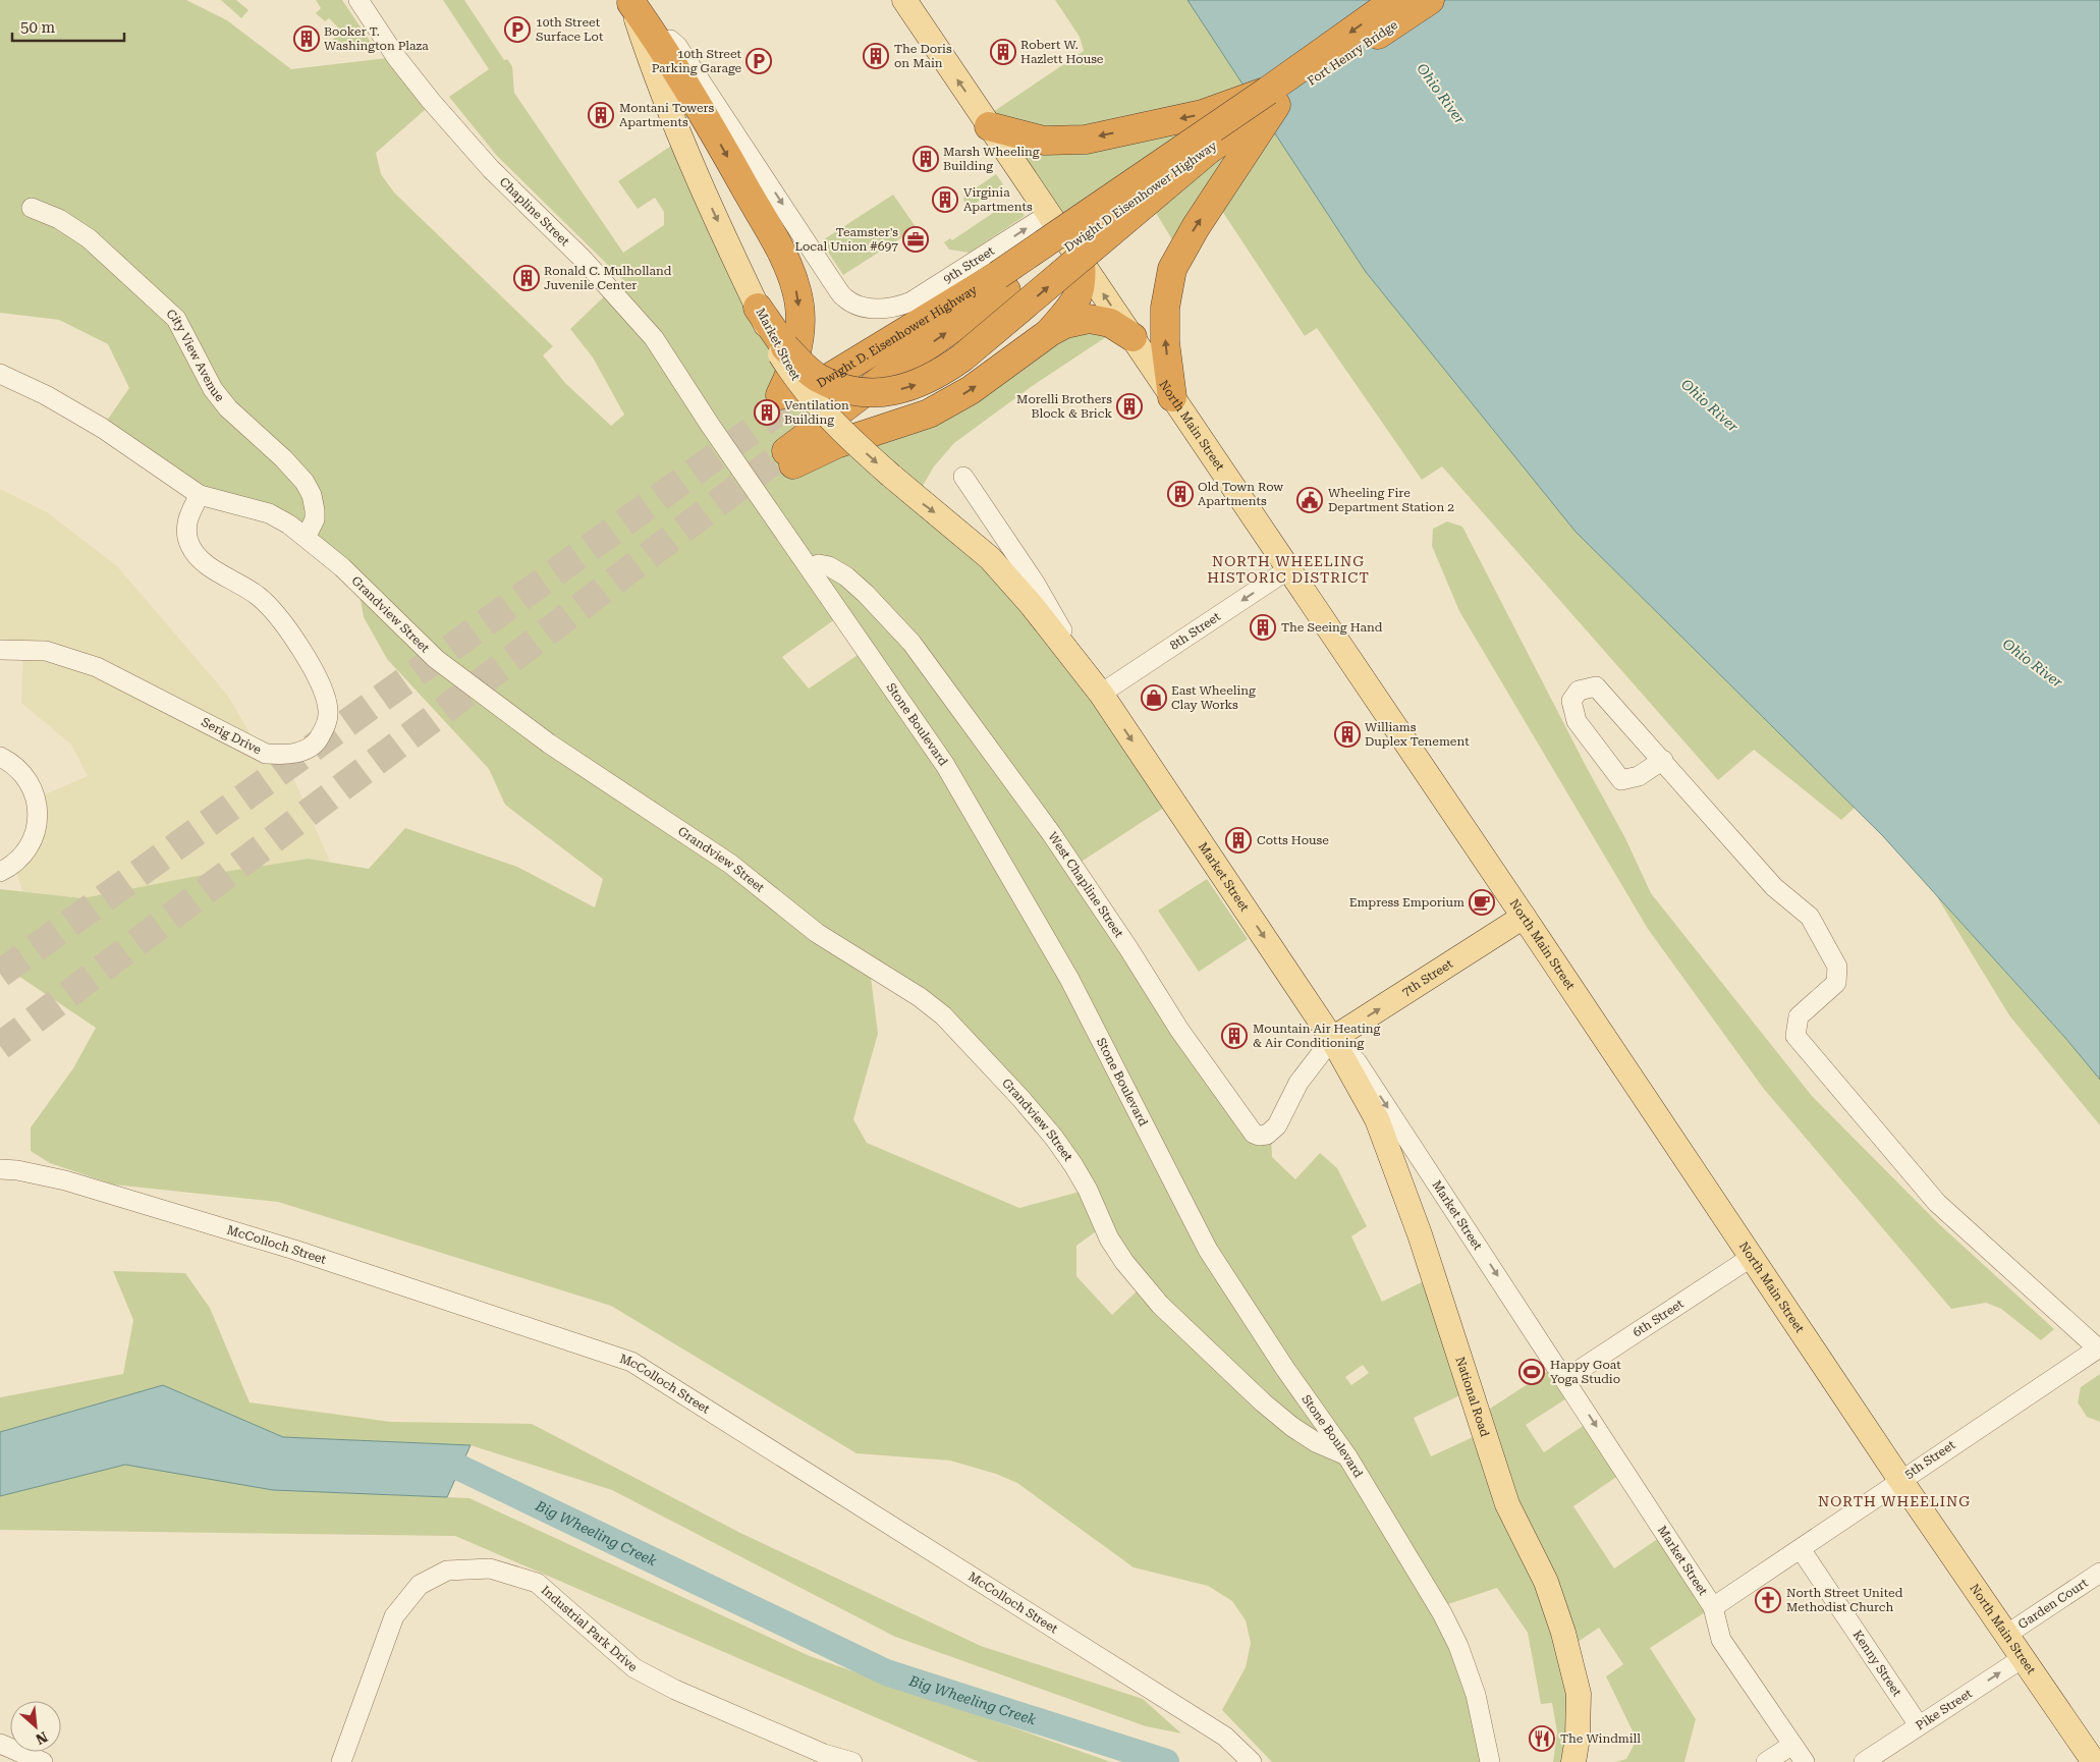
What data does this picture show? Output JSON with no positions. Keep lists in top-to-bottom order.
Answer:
{
  "streets": {
    "highway": ["Fort Henry Bridge", "Dwight D Eisenhower Highway", "Dwight D. Eisenhower Highway"],
    "main road": [
      "Market Street",
      "North Main Street",
      "7th Street",
      "National Road"
    ],
    "street": [
      "Chapline Street",
      "9th Street",
      "City View Avenue",
      "Grandview Street",
      "8th Street",
      "Stone Boulevard",
      "Serig Drive",
      "West Chapline Street",
      "McColloch Street",
      "6th Street",
      "5th Street",
      "Garden Court",
      "Industrial Park Drive",
      "Kenny Street",
      "Pike Street"
    ]
  },
  "crossings": [
    ["Fort Henry Bridge", "Dwight D Eisenhower Highway"],
    ["Dwight D Eisenhower Highway", "Dwight D. Eisenhower Highway"],
    ["Chapline Street", "Stone Boulevard"],
    ["9th Street", "Dwight D. Eisenhower Highway"],
    ["9th Street", "Market Street"],
    ["9th Street", "North Main Street"],
    ["Dwight D. Eisenhower Highway", "Market Street"],
    ["Market Street", "8th Street"],
    ["Market Street", "West Chapline Street"],
    ["Market Street", "7th Street"],
    ["Market Street", "6th Street"],
    ["Market Street", "National Road"],
    ["Market Street", "5th Street"],
    ["City View Avenue", "Grandview Street"],
    ["North Main Street", "8th Street"],
    ["North Main Street", "7th Street"],
    ["North Main Street", "6th Street"],
    ["North Main Street", "5th Street"],
    ["North Main Street", "Garden Court"],
    ["North Main Street", "Pike Street"],
    ["Grandview Street", "Stone Boulevard"],
    ["Grandview Street", "Serig Drive"],
    ["Stone Boulevard", "West Chapline Street"],
    ["West Chapline Street", "7th Street"],
    ["West Chapline Street", "National Road"],
    ["7th Street", "National Road"],
    ["5th Street", "Kenny Street"],
    ["Kenny Street", "Pike Street"]
  ],
  "one_way": [
    "Market Street",
    "8th Street",
    "7th Street",
    "Pike Street"
  ],
  "districts": ["NORTH WHEELING HISTORIC DISTRICT", "NORTH WHEELING"],
  "water": ["Ohio River", "Big Wheeling Creek"],
  "places": {
    "parking": ["10th Street Surface Lot", "10th Street Parking Garage"],
    "building": [
      "Booker T. Washington Plaza",
      "Robert W. Hazlett House",
      "The Doris on Main",
      "Montani Towers Apartments",
      "Marsh Wheeling Building",
      "Virginia Apartments",
      "Ronald C. Mulholland Juvenile Center",
      "Morelli Brothers Block & Brick",
      "Ventilation Building",
      "Old Town Row Apartments",
      "The Seeing Hand",
      "Williams Duplex Tenement",
      "Cotts House",
      "Mountain Air Heating & Air Conditioning"
    ],
    "office": ["Teamster's Local Union #697"],
    "public building": ["Wheeling Fire Department Station 2"],
    "shop": ["East Wheeling Clay Works"],
    "cafe": ["Empress Emporium"],
    "sports": ["Happy Goat Yoga Studio"],
    "church": ["North Street United Methodist Church"],
    "restaurant": ["The Windmill"]
  },
  "scale_bar": "50 m",
  "north": "bottom right"
}
